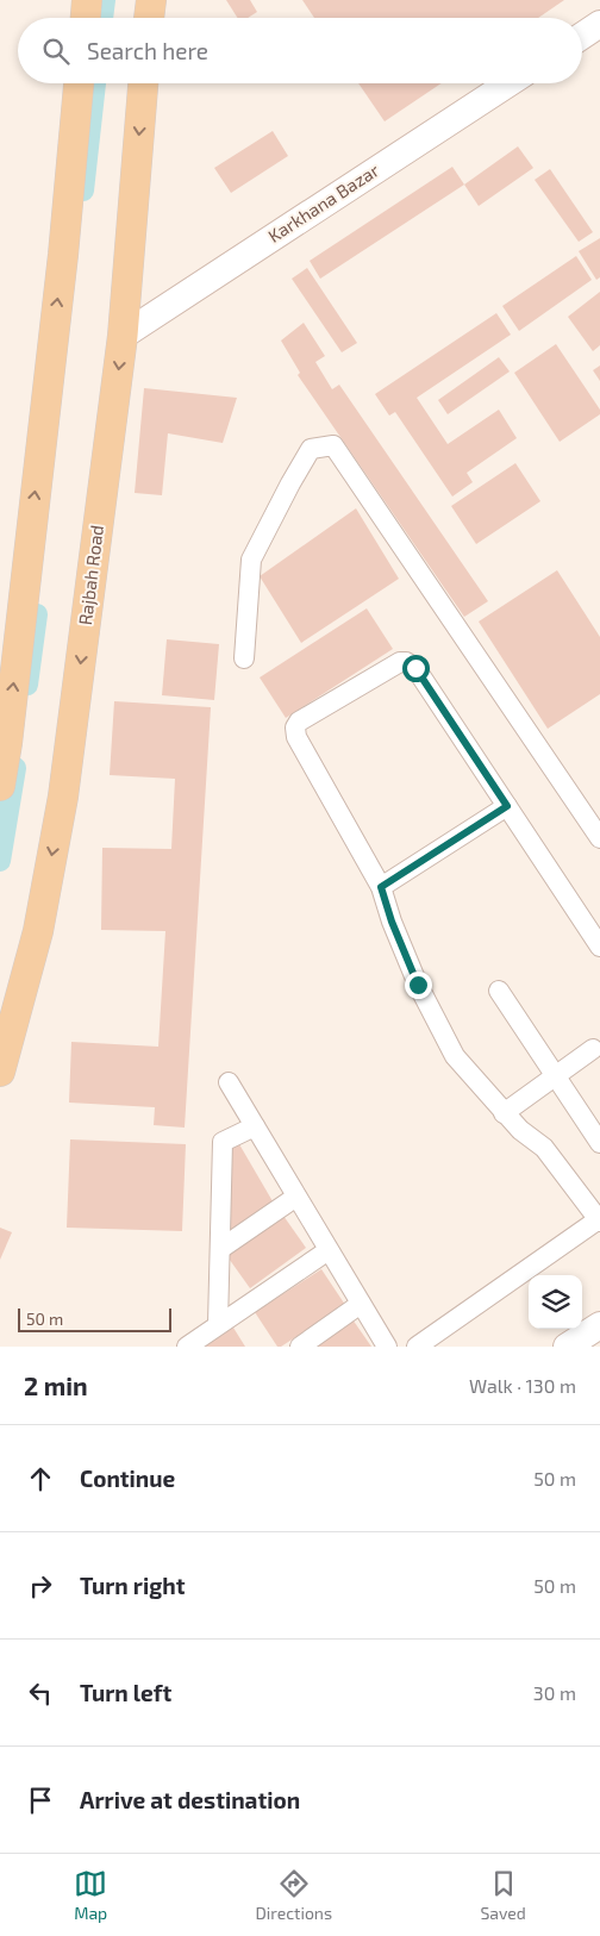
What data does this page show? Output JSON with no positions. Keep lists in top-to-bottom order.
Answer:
{
  "streets": {
    "main road": ["Rajbah Road"],
    "street": ["Karkhana Bazar"]
  },
  "crossings": [
    ["Karkhana Bazar", "Rajbah Road"]
  ],
  "scale_bar": "50 m",
  "page": {
    "search": "Search here",
    "scale": "50 m",
    "heading": ["2 min", "Walk · 130 m"],
    "list": [
      ["Continue", "50 m"],
      ["Turn right", "50 m"],
      ["Turn left", "30 m"],
      "Arrive at destination"
    ],
    "nav": ["Map", "Directions", "Saved"]
  }
}
